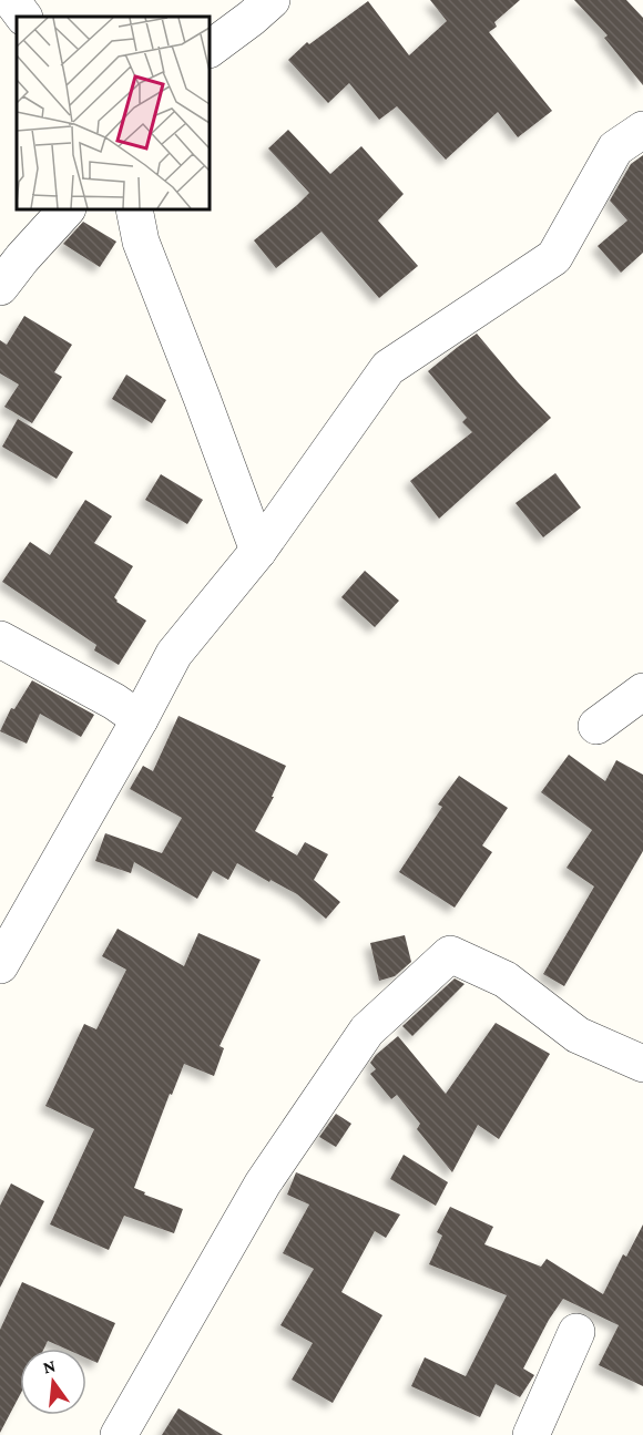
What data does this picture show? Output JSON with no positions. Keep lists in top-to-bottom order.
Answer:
{
  "north": "top"
}
